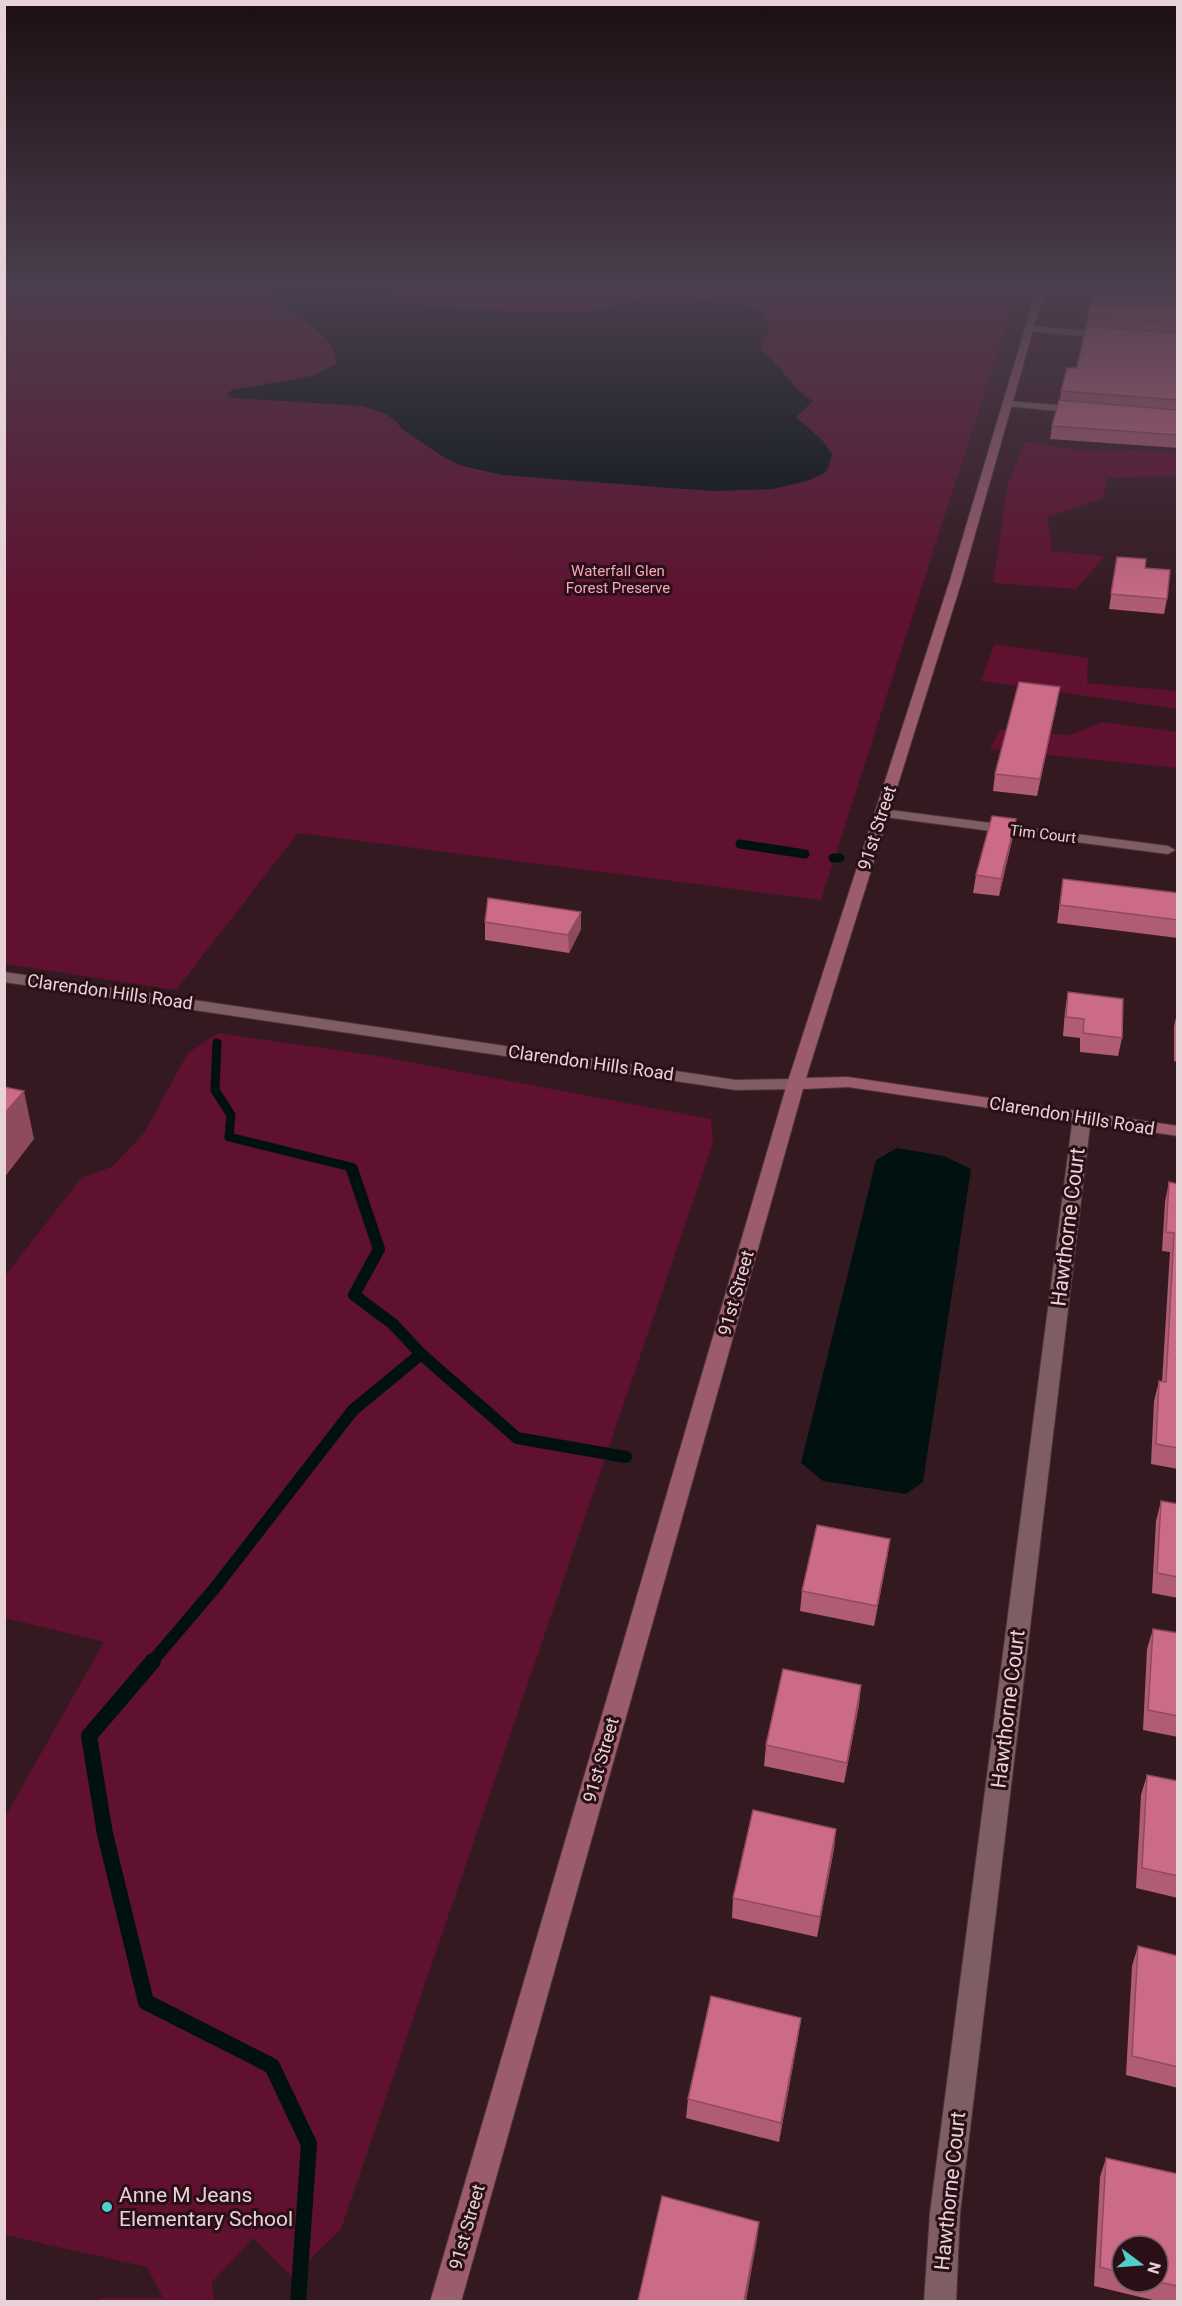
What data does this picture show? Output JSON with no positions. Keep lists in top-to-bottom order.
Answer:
{
  "streets": {
    "main road": ["91st Street", "Clarendon Hills Road"],
    "street": ["Tim Court", "Hawthorne Court"]
  },
  "crossings": [
    ["91st Street", "Tim Court"],
    ["91st Street", "Clarendon Hills Road"],
    ["Clarendon Hills Road", "Hawthorne Court"]
  ],
  "parks": ["Waterfall Glen Forest Preserve"],
  "places": ["Anne M Jeans Elementary School"],
  "north": "right"
}
